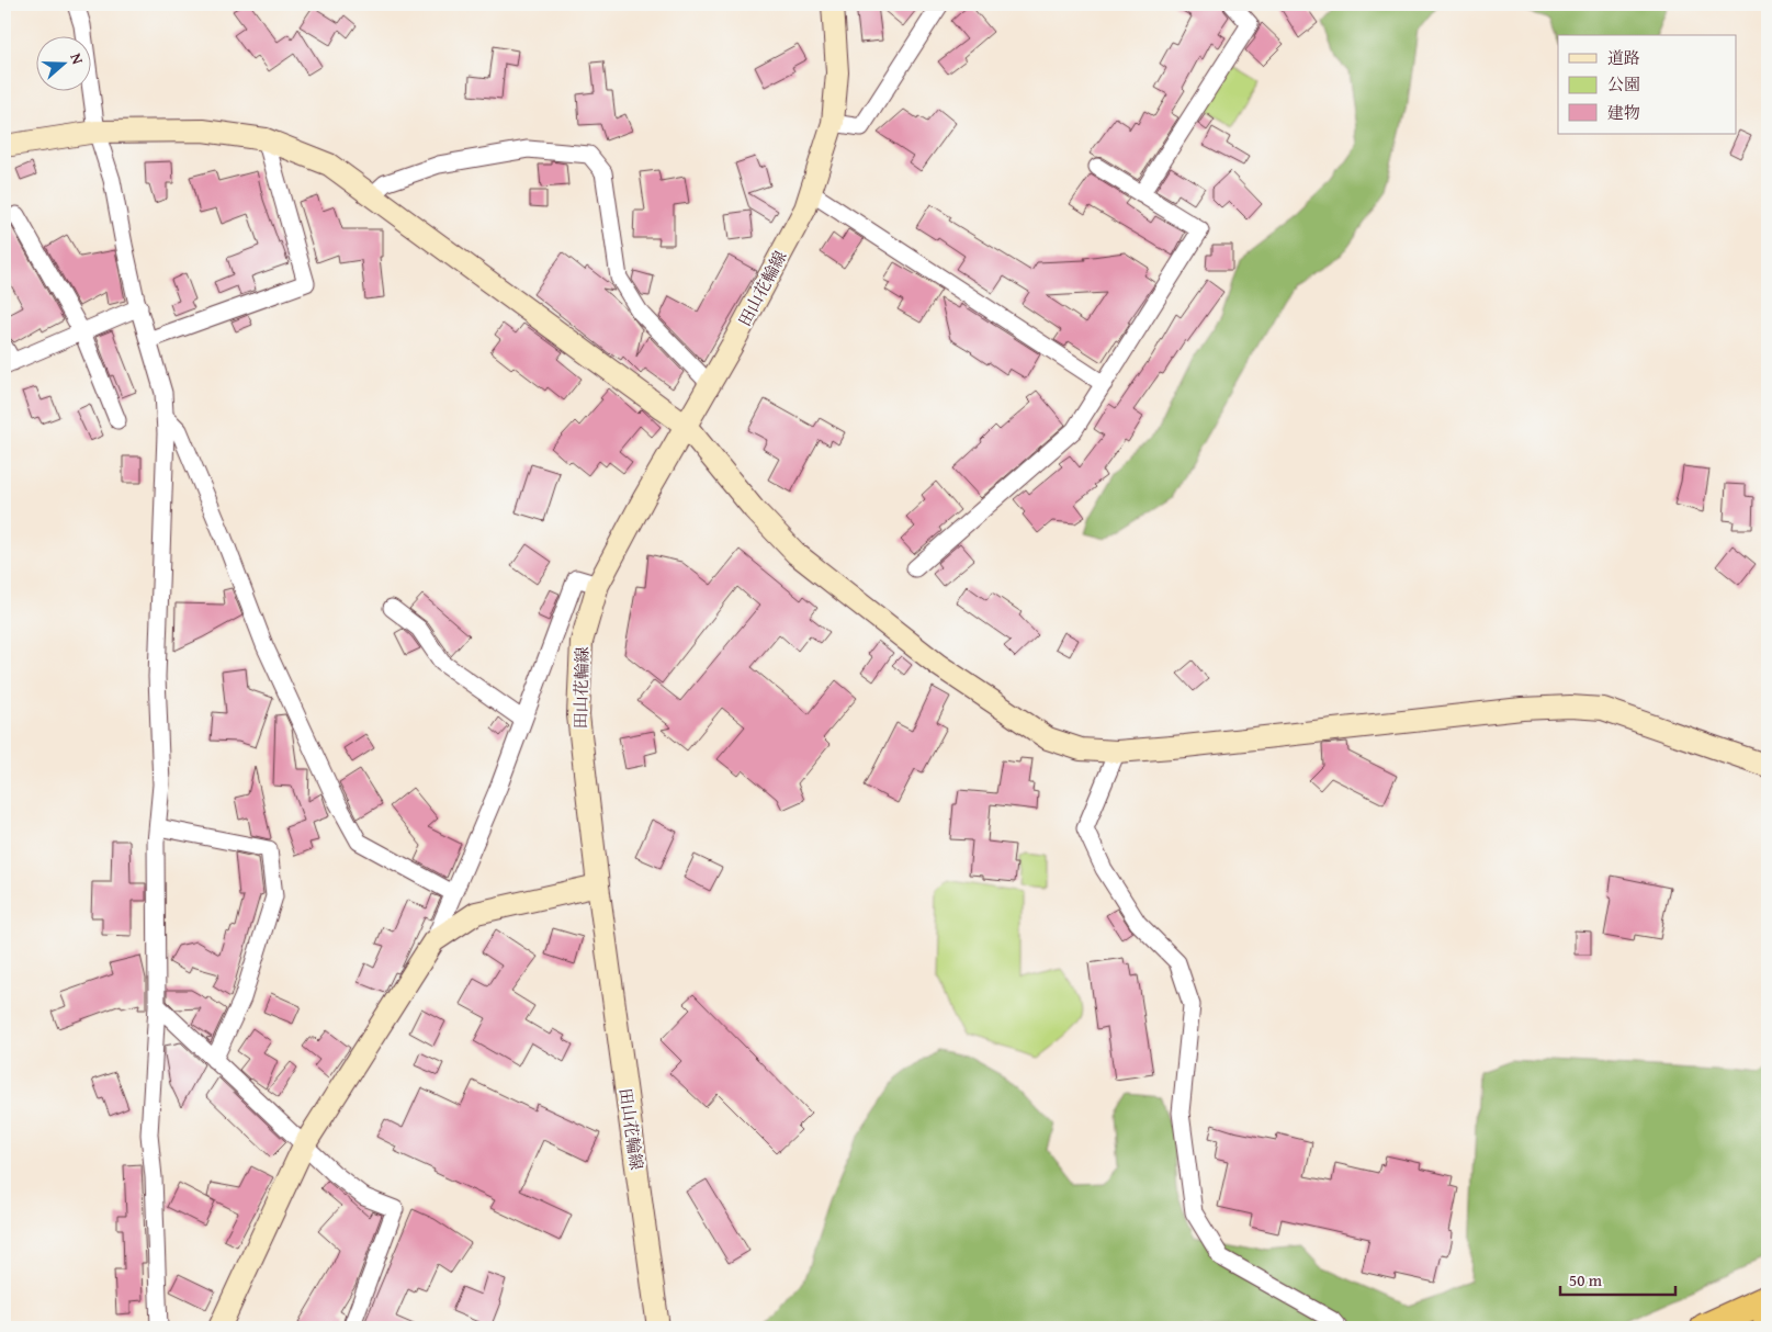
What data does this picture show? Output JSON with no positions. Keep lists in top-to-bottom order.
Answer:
{
  "streets": {
    "street": ["田山花輪線"]
  },
  "legend": ["道路", "公園", "建物"],
  "scale_bar": "50 m",
  "north": "right"
}
